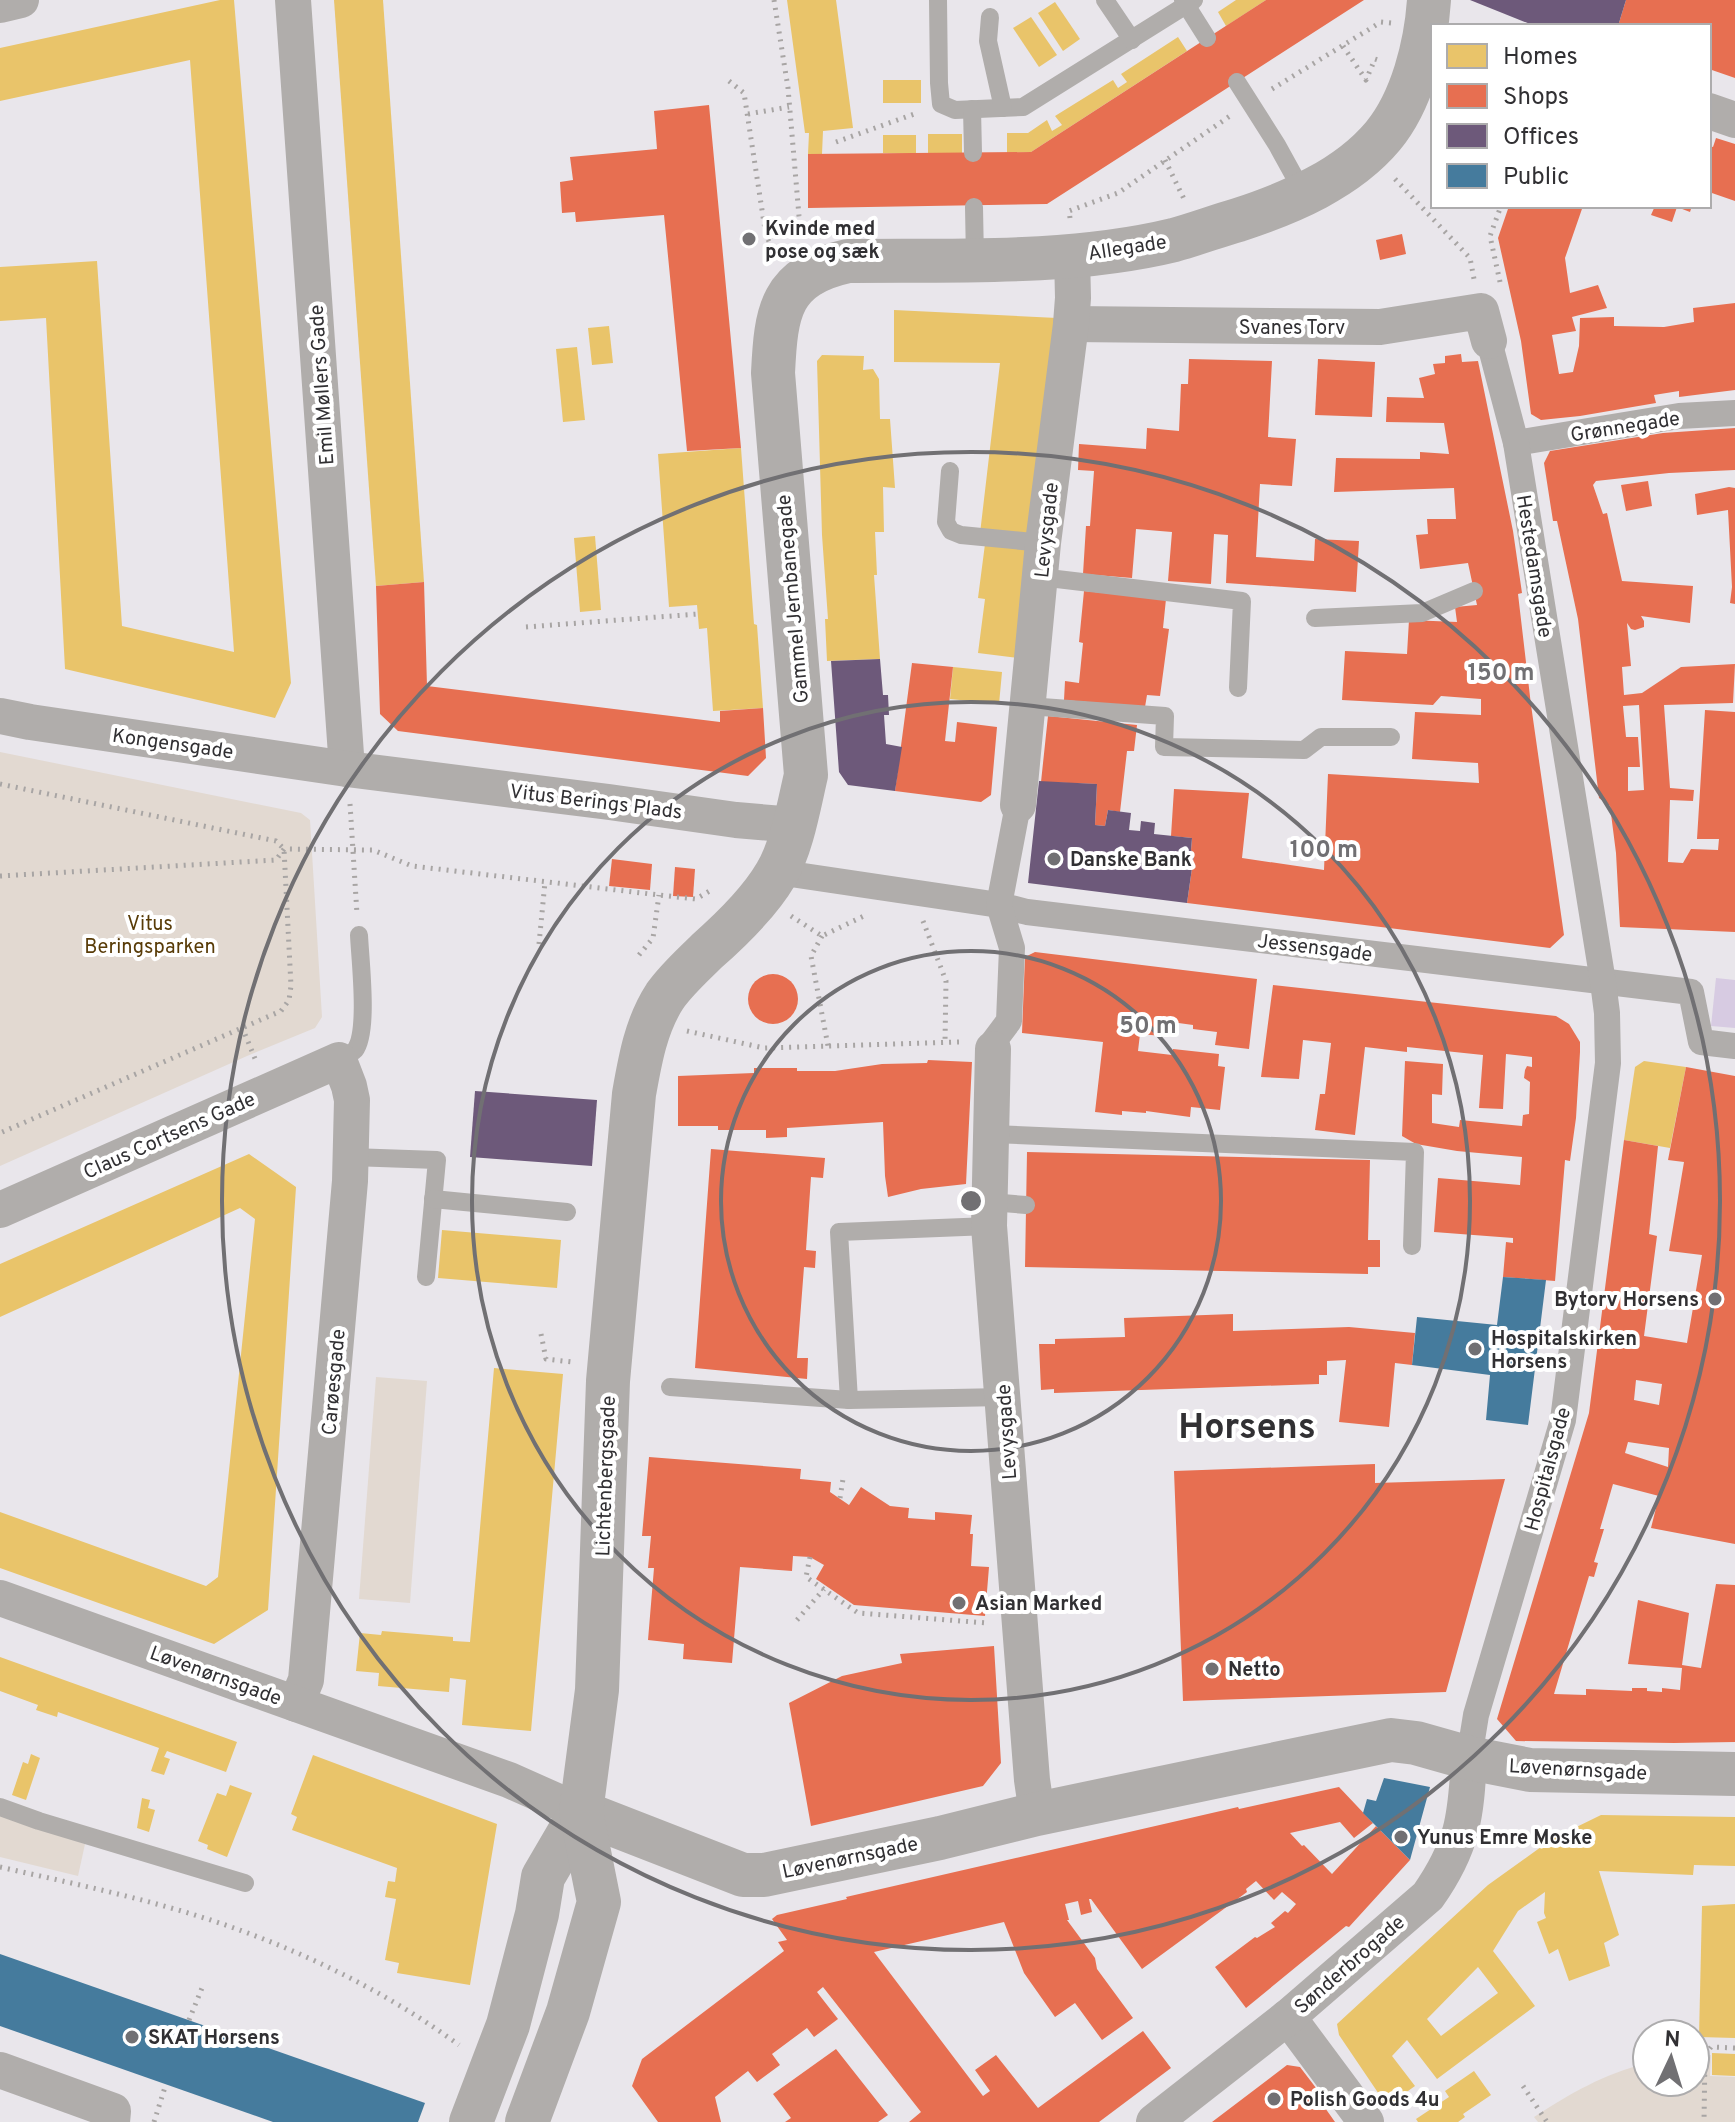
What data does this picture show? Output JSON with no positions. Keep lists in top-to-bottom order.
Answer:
{
  "streets": {
    "street": [
      "Allegade",
      "Svanes Torv",
      "Emil Møllers Gade",
      "Grønnegade",
      "Levysgade",
      "Hestedamsgade",
      "Gammel Jernbanegade",
      "Kongensgade",
      "Vitus Berings Plads",
      "Jessensgade",
      "Claus Cortsens Gade",
      "Carøesgade",
      "Hospitalsgade",
      "Lichtenbergsgade",
      "Løvenørnsgade",
      "Sønderbrogade"
    ]
  },
  "crossings": [
    ["Allegade", "Levysgade"],
    ["Allegade", "Gammel Jernbanegade"],
    ["Svanes Torv", "Levysgade"],
    ["Svanes Torv", "Hestedamsgade"],
    ["Emil Møllers Gade", "Kongensgade"],
    ["Emil Møllers Gade", "Vitus Berings Plads"],
    ["Grønnegade", "Hestedamsgade"],
    ["Levysgade", "Løvenørnsgade"],
    ["Hestedamsgade", "Jessensgade"],
    ["Hestedamsgade", "Hospitalsgade"],
    ["Gammel Jernbanegade", "Vitus Berings Plads"],
    ["Kongensgade", "Vitus Berings Plads"],
    ["Jessensgade", "Hospitalsgade"],
    ["Claus Cortsens Gade", "Carøesgade"],
    ["Carøesgade", "Løvenørnsgade"],
    ["Hospitalsgade", "Løvenørnsgade"],
    ["Hospitalsgade", "Sønderbrogade"],
    ["Lichtenbergsgade", "Løvenørnsgade"],
    ["Løvenørnsgade", "Sønderbrogade"]
  ],
  "districts": ["Horsens"],
  "parks": ["Vitus Beringsparken"],
  "places": [
    "Kvinde med pose og sæk",
    "Danske Bank",
    "Bytorv Horsens",
    "Hospitalskirken Horsens",
    "Asian Marked",
    "Netto",
    "Yunus Emre Moske",
    "SKAT Horsens",
    "Polish Goods 4u"
  ],
  "legend": [
    "Homes",
    "Shops",
    "Offices",
    "Public"
  ],
  "north": "top",
  "rings": ["150 m", "100 m", "50 m"]
}
